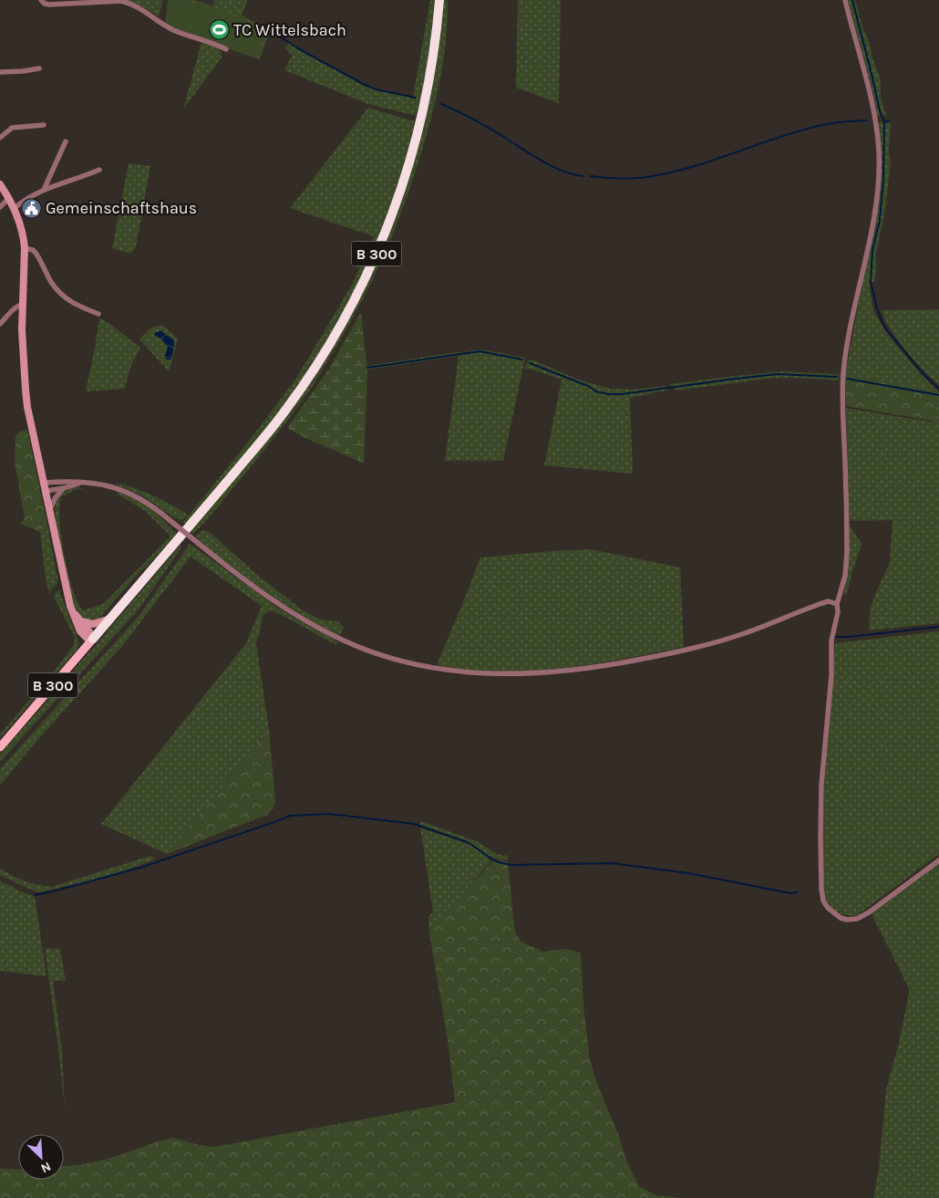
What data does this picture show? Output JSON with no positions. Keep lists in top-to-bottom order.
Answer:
{
  "streets": {
    "highway": ["B 300"]
  },
  "places": {
    "sports": ["TC Wittelsbach"],
    "public building": ["Gemeinschaftshaus"]
  },
  "north": "bottom right"
}
